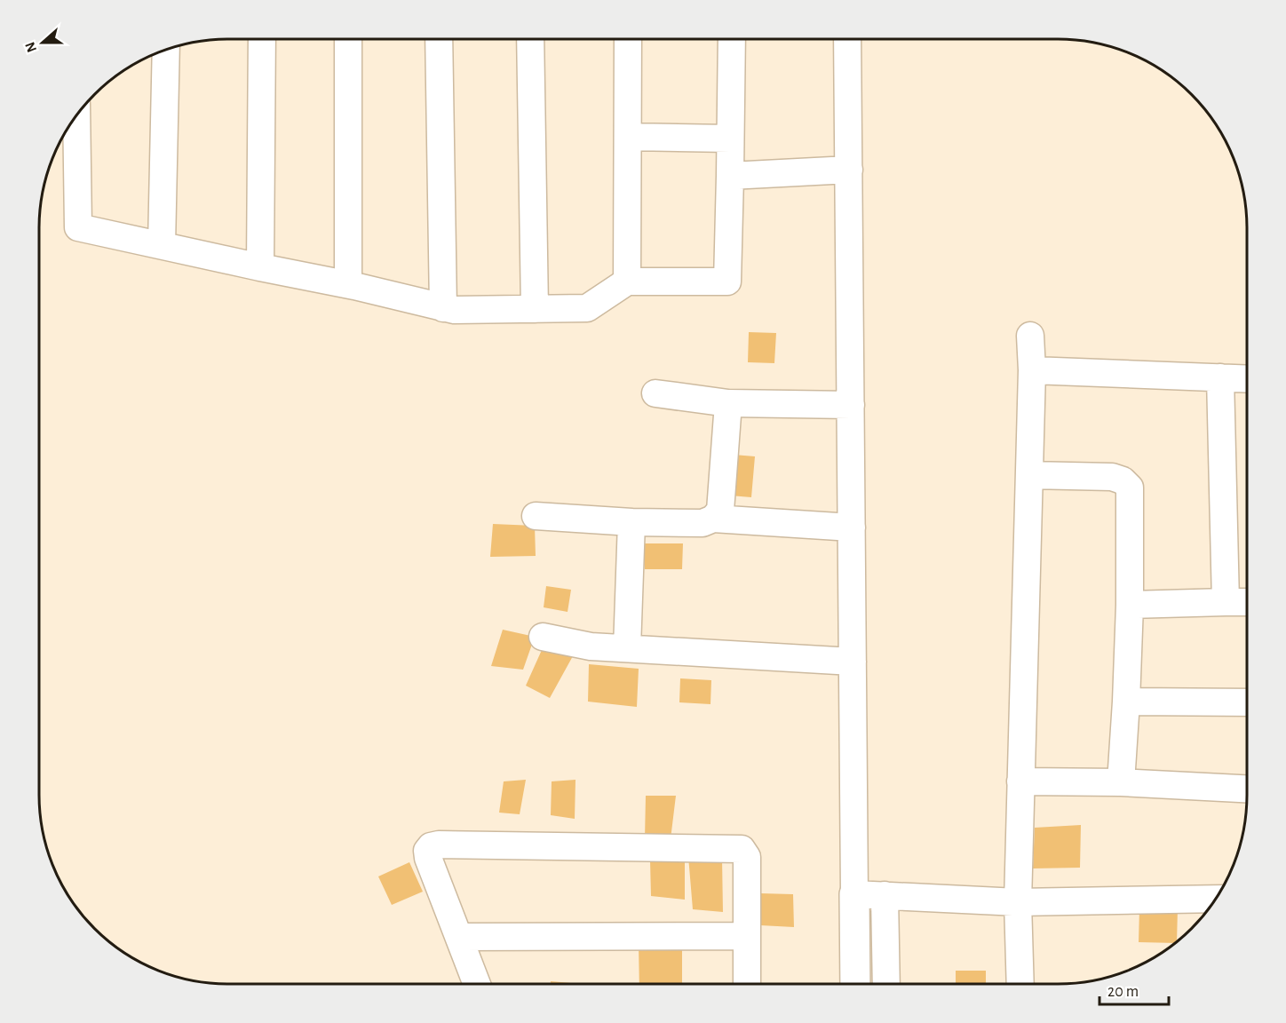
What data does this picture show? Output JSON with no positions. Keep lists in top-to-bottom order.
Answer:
{
  "scale_bar": "20 m",
  "north": "left"
}
